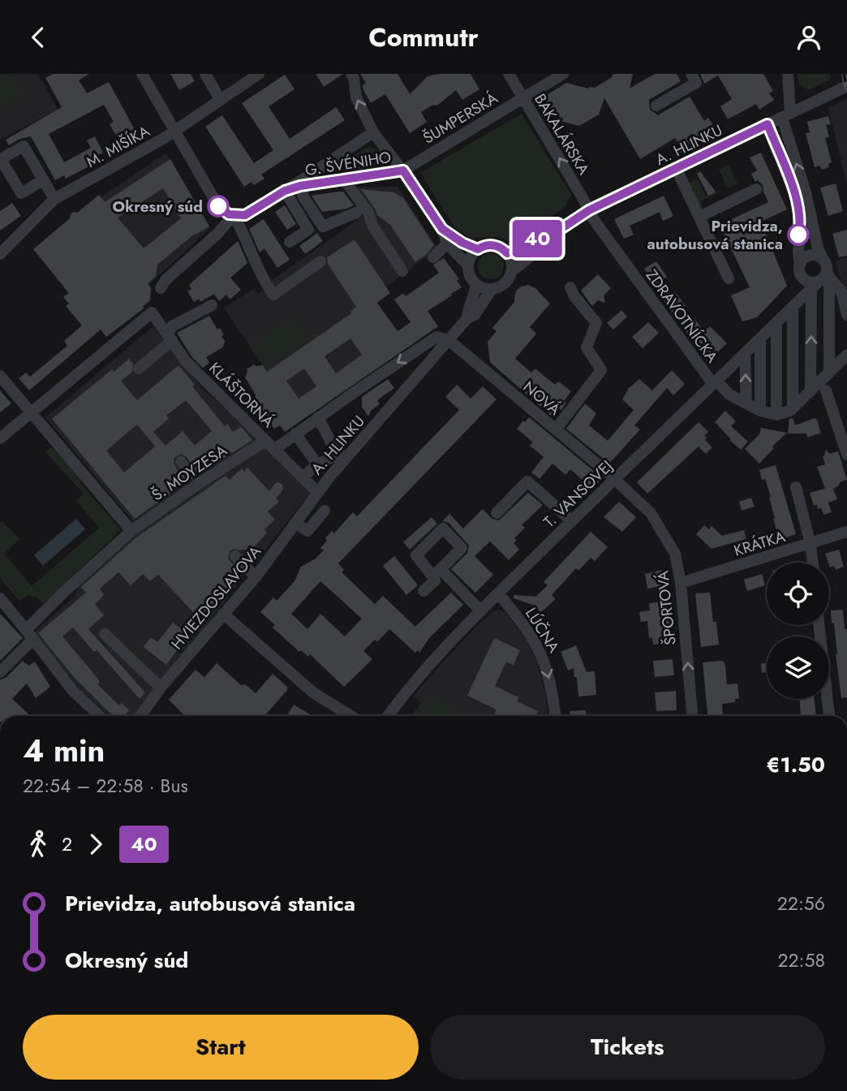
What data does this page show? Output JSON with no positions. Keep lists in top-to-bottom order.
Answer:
{
  "streets": {
    "street": [
      "ŠUMPERSKÁ",
      "BAKALÁRSKA",
      "A. HLINKU",
      "M. MIŠÍKA",
      "G. ŠVÉNIHO",
      "ZDRAVOTNÍCKA",
      "KLÁŠTORNÁ",
      "NOVÁ",
      "Š. MOYZESA",
      "T. VANSOVEJ",
      "KRÁTKA",
      "HVIEZDOSLAVOVA",
      "ŠPORTOVÁ",
      "LÚČNA"
    ]
  },
  "crossings": [
    ["ŠUMPERSKÁ", "BAKALÁRSKA"],
    ["ŠUMPERSKÁ", "G. ŠVÉNIHO"],
    ["BAKALÁRSKA", "A. HLINKU"],
    ["BAKALÁRSKA", "ZDRAVOTNÍCKA"],
    ["A. HLINKU", "G. ŠVÉNIHO"],
    ["A. HLINKU", "ZDRAVOTNÍCKA"],
    ["A. HLINKU", "KLÁŠTORNÁ"],
    ["A. HLINKU", "NOVÁ"],
    ["A. HLINKU", "Š. MOYZESA"],
    ["A. HLINKU", "HVIEZDOSLAVOVA"],
    ["ZDRAVOTNÍCKA", "T. VANSOVEJ"],
    ["KLÁŠTORNÁ", "Š. MOYZESA"],
    ["KLÁŠTORNÁ", "HVIEZDOSLAVOVA"],
    ["NOVÁ", "T. VANSOVEJ"],
    ["NOVÁ", "ŠPORTOVÁ"],
    ["T. VANSOVEJ", "ŠPORTOVÁ"],
    ["T. VANSOVEJ", "LÚČNA"],
    ["KRÁTKA", "ŠPORTOVÁ"]
  ],
  "one_way": ["BAKALÁRSKA", "ŠPORTOVÁ", "LÚČNA"],
  "places": ["Okresný súd", "Prievidza, autobusová stanica"],
  "lines": ["bus line 40"],
  "page": {
    "header": "Commutr",
    "on_map": "40",
    "heading": ["4 min", "22:54 – 22:58 · Bus", "€1.50"],
    "legs": ["2", "40"],
    "list": [
      {
        "name": "Prievidza, autobusová stanica",
        "value": "22:56"
      },
      {
        "name": "Okresný súd",
        "value": "22:58"
      }
    ],
    "buttons": ["Start", "Tickets"]
  }
}
